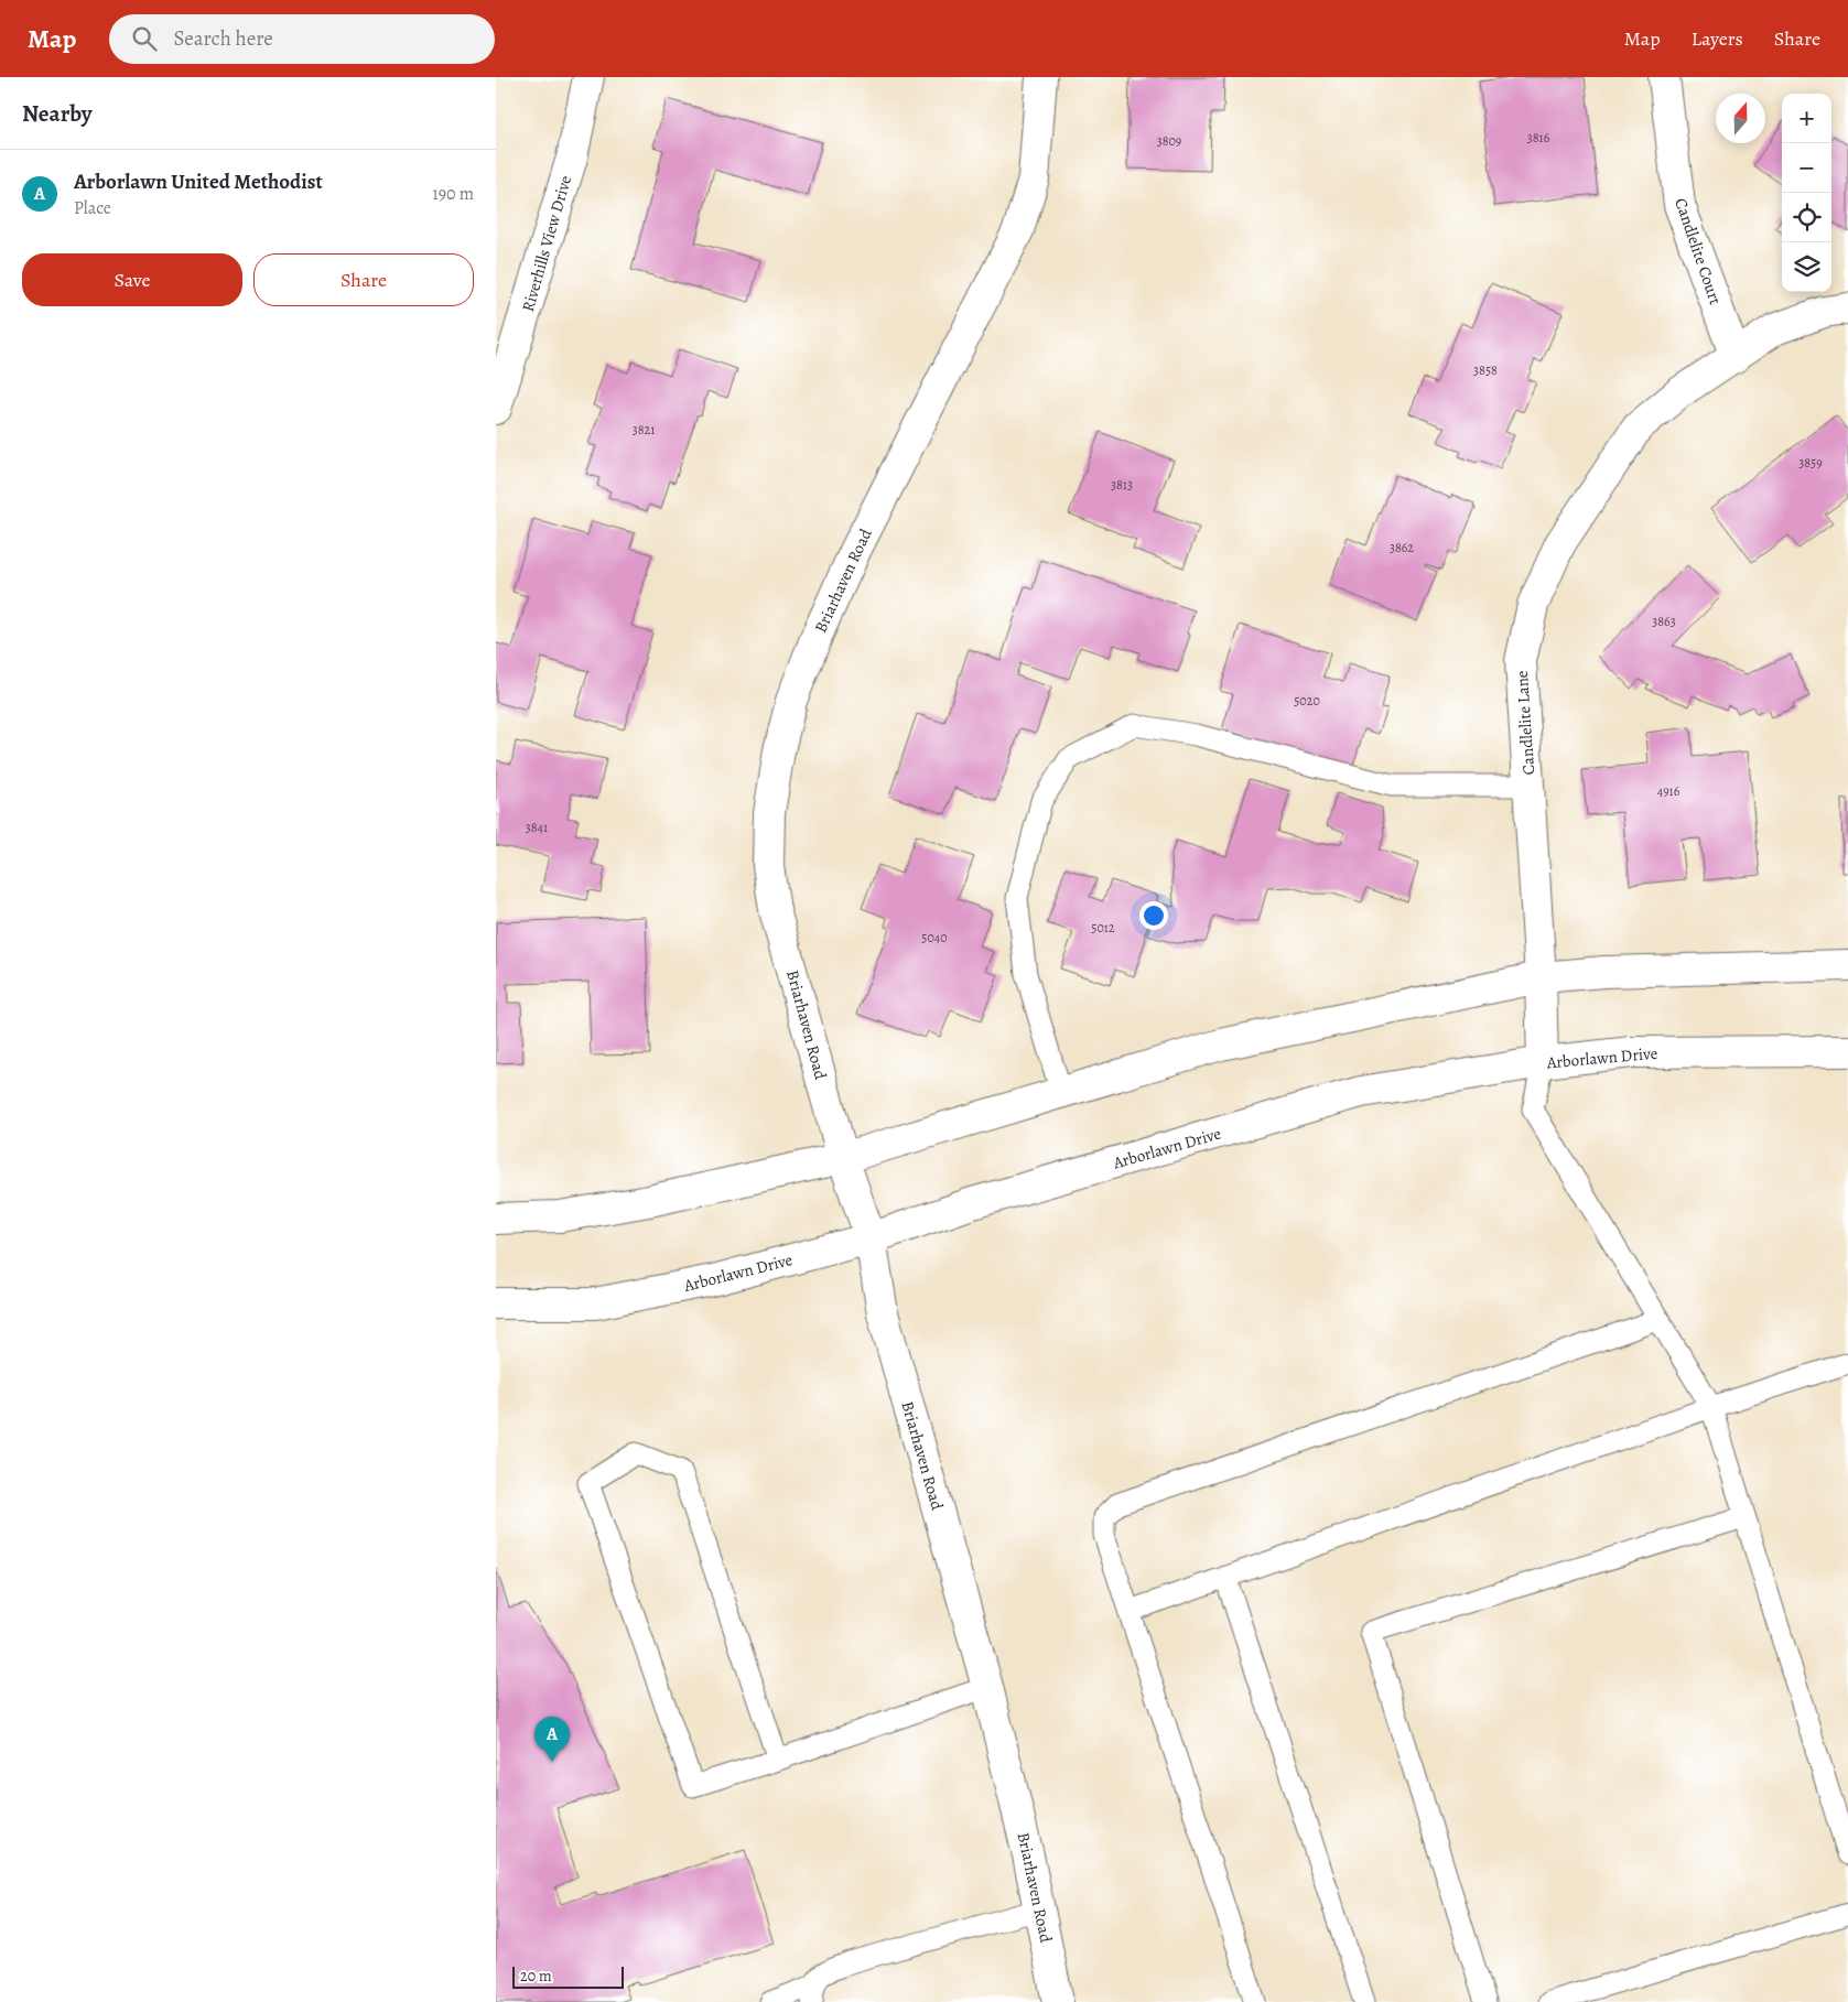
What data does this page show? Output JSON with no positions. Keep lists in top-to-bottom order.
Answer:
{
  "streets": {
    "street": [
      "Riverhills View Drive",
      "Candlelite Court",
      "Briarhaven Road",
      "Candlelite Lane",
      "Arborlawn Drive"
    ]
  },
  "crossings": [
    ["Candlelite Court", "Candlelite Lane"],
    ["Briarhaven Road", "Arborlawn Drive"],
    ["Candlelite Lane", "Arborlawn Drive"]
  ],
  "house_numbers": [
    "3816",
    "3809",
    "3858",
    "3821",
    "3859",
    "3813",
    "3862",
    "3863",
    "5020",
    "4916",
    "3841",
    "5012",
    "5040"
  ],
  "scale_bar": "20 m",
  "north": "top",
  "page": {
    "header": "Map",
    "search": "Search here",
    "nav": ["Map", "Layers", "Share"],
    "heading": "Nearby",
    "map_buttons": ["+", "−"],
    "list": [
      {
        "mark": "A",
        "name": "Arborlawn United Methodist",
        "note": "Place",
        "value": "190 m"
      }
    ],
    "buttons": ["Save", "Share"],
    "pins": "A",
    "scale": "20 m"
  }
}
